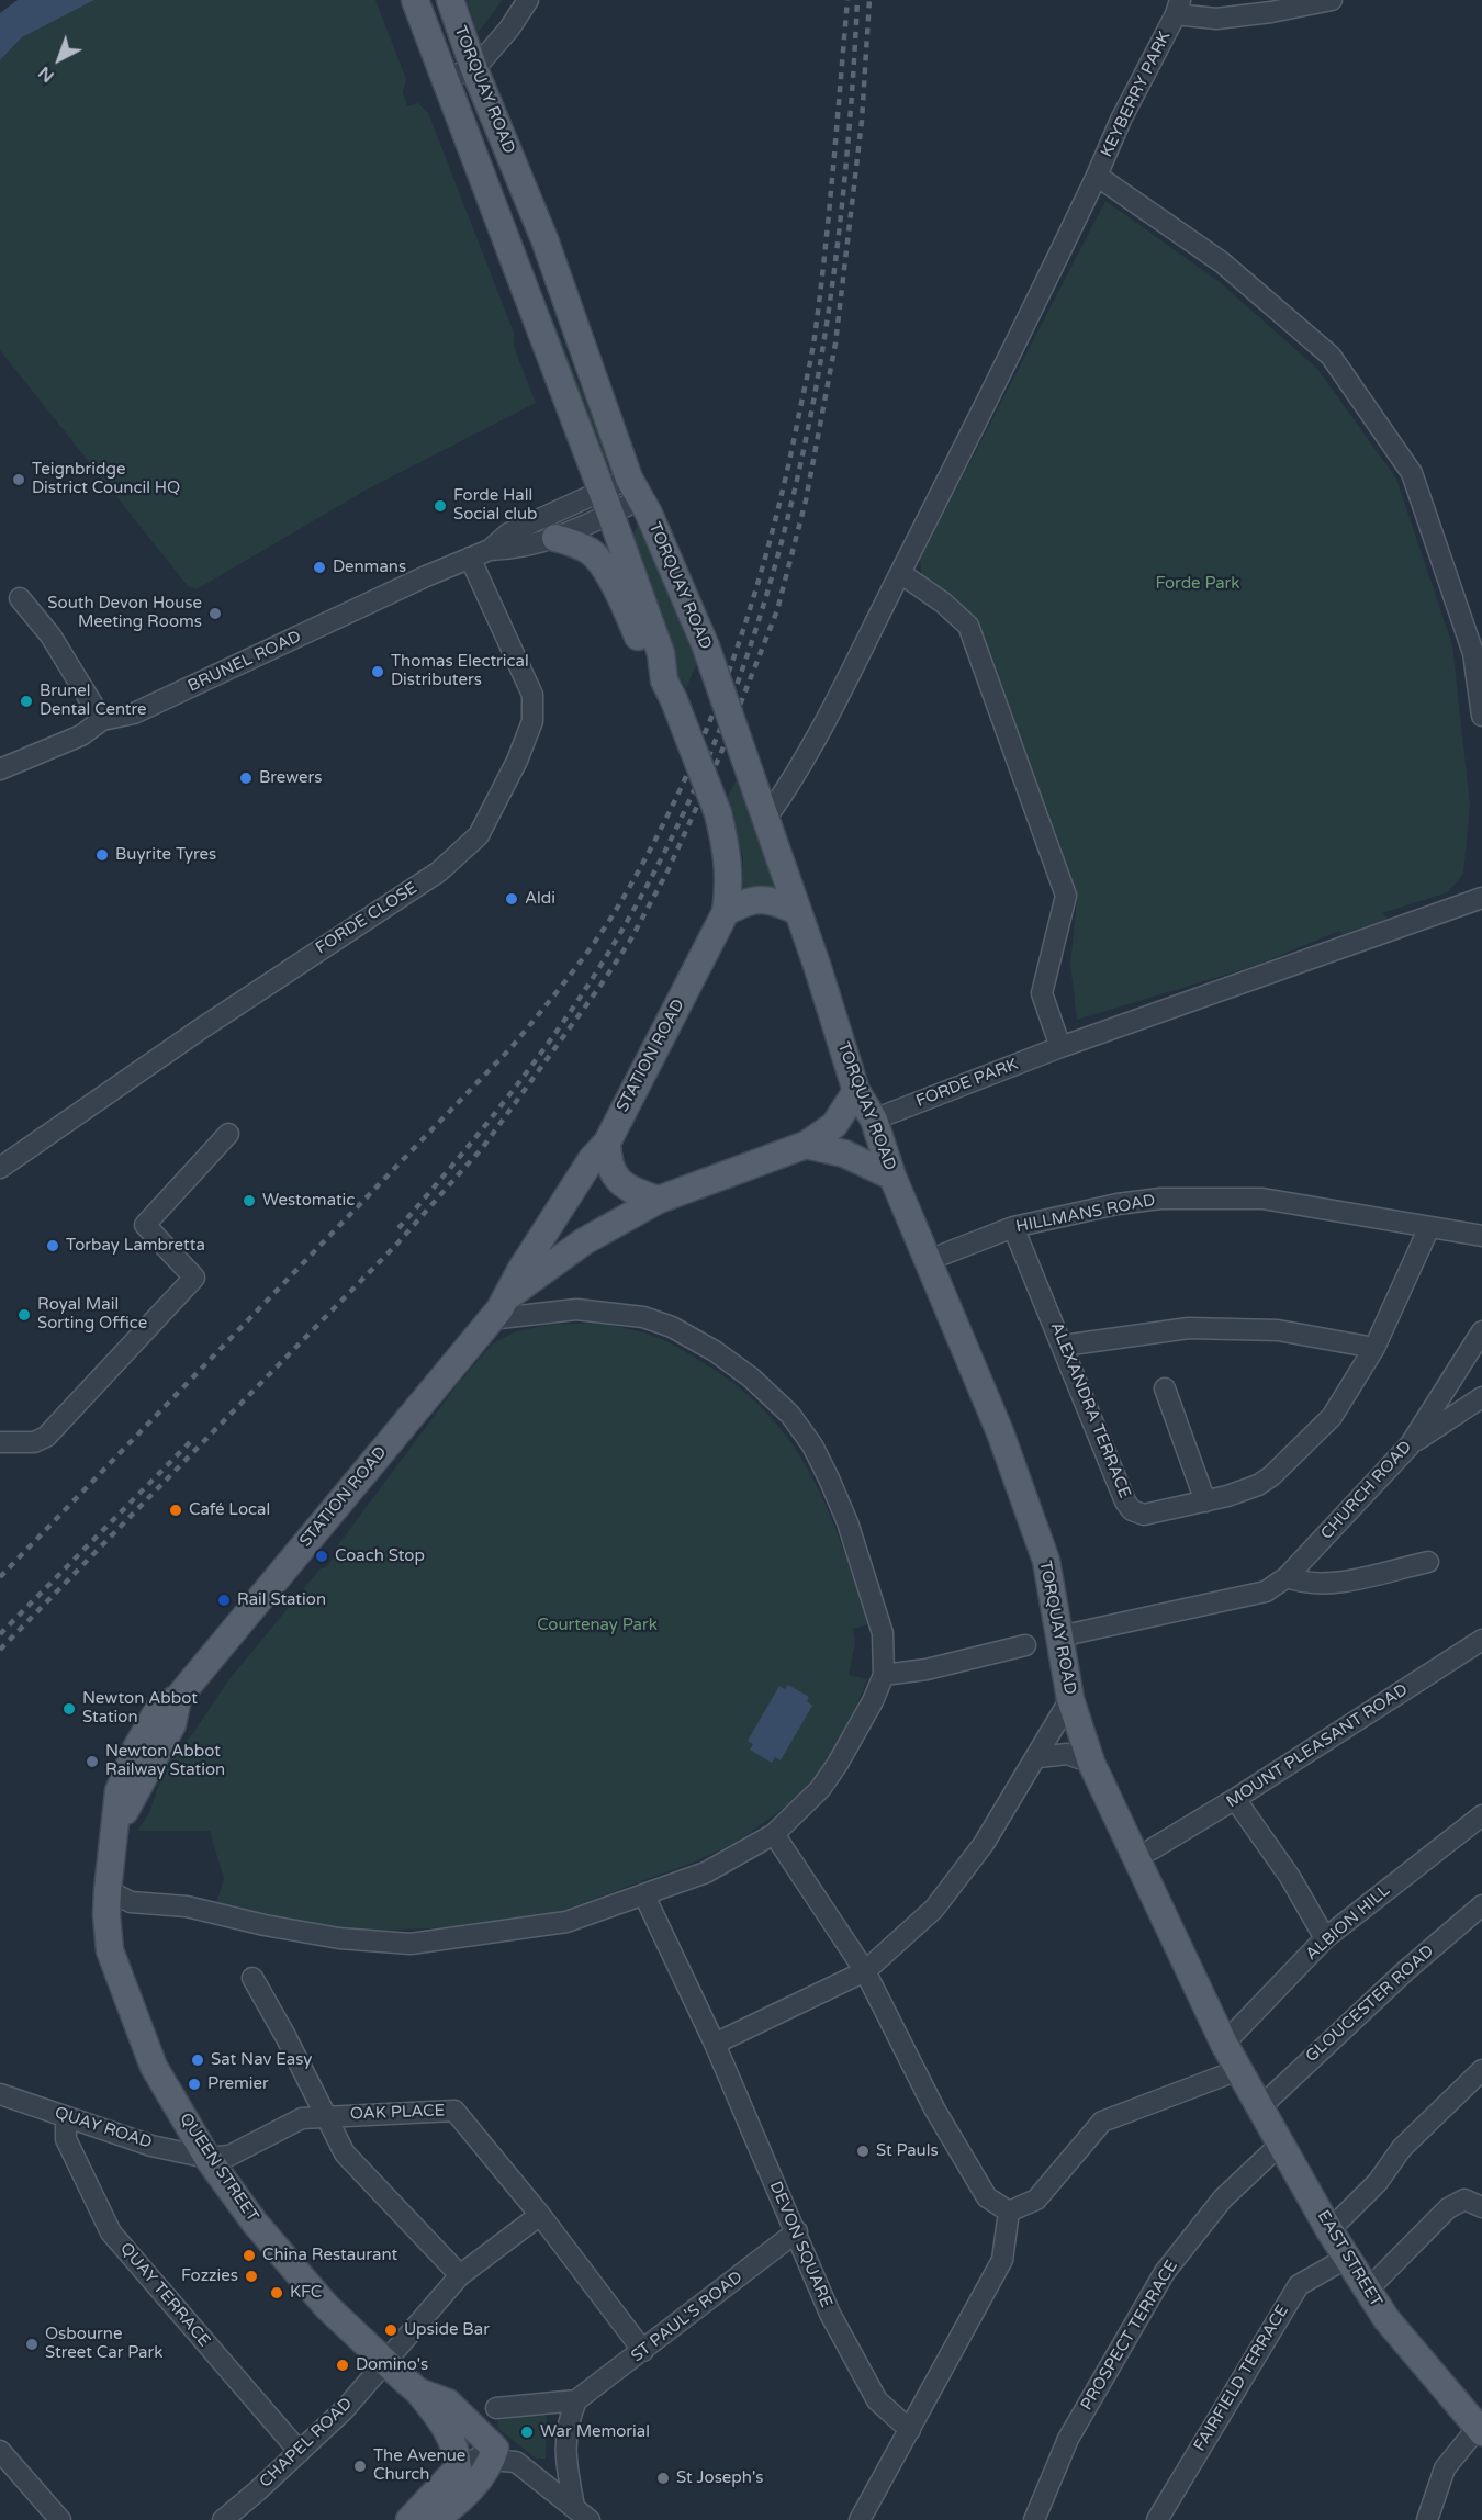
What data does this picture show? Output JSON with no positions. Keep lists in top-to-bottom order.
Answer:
{
  "streets": {
    "main road": [
      "TORQUAY ROAD",
      "STATION ROAD",
      "QUEEN STREET",
      "EAST STREET"
    ],
    "street": [
      "KEYBERRY PARK",
      "BRUNEL ROAD",
      "FORDE CLOSE",
      "FORDE PARK",
      "HILLMANS ROAD",
      "ALEXANDRA TERRACE",
      "CHURCH ROAD",
      "MOUNT PLEASANT ROAD",
      "ALBION HILL",
      "GLOUCESTER ROAD",
      "OAK PLACE",
      "QUAY ROAD",
      "DEVON SQUARE",
      "QUAY TERRACE",
      "ST PAUL'S ROAD",
      "PROSPECT TERRACE",
      "FAIRFIELD TERRACE",
      "CHAPEL ROAD"
    ]
  },
  "crossings": [
    ["TORQUAY ROAD", "BRUNEL ROAD"],
    ["TORQUAY ROAD", "STATION ROAD"],
    ["TORQUAY ROAD", "FORDE PARK"],
    ["TORQUAY ROAD", "HILLMANS ROAD"],
    ["TORQUAY ROAD", "CHURCH ROAD"],
    ["TORQUAY ROAD", "ALBION HILL"],
    ["TORQUAY ROAD", "EAST STREET"],
    ["BRUNEL ROAD", "FORDE CLOSE"],
    ["STATION ROAD", "QUEEN STREET"],
    ["HILLMANS ROAD", "ALEXANDRA TERRACE"],
    ["GLOUCESTER ROAD", "EAST STREET"],
    ["OAK PLACE", "QUAY ROAD"],
    ["OAK PLACE", "QUEEN STREET"],
    ["OAK PLACE", "ST PAUL'S ROAD"],
    ["QUAY ROAD", "QUEEN STREET"],
    ["QUAY ROAD", "QUAY TERRACE"],
    ["QUEEN STREET", "CHAPEL ROAD"],
    ["DEVON SQUARE", "ST PAUL'S ROAD"],
    ["EAST STREET", "PROSPECT TERRACE"],
    ["EAST STREET", "FAIRFIELD TERRACE"],
    ["QUAY TERRACE", "CHAPEL ROAD"]
  ],
  "parks": ["Forde Park", "Courtenay Park"],
  "places": [
    "Teignbridge District Council HQ",
    "Forde Hall Social club",
    "Denmans",
    "South Devon House Meeting Rooms",
    "Thomas Electrical Distributers",
    "Brunel Dental Centre",
    "Brewers",
    "Buyrite Tyres",
    "Aldi",
    "Westomatic",
    "Torbay Lambretta",
    "Royal Mail Sorting Office",
    "Café Local",
    "Coach Stop",
    "Rail Station",
    "Newton Abbot Station",
    "Newton Abbot Railway Station",
    "Sat Nav Easy",
    "Premier",
    "St Pauls",
    "China Restaurant",
    "Fozzies",
    "KFC",
    "Upside Bar",
    "Osbourne Street Car Park",
    "Domino's",
    "War Memorial",
    "The Avenue Church",
    "St Joseph's"
  ],
  "north": "bottom left"
}
